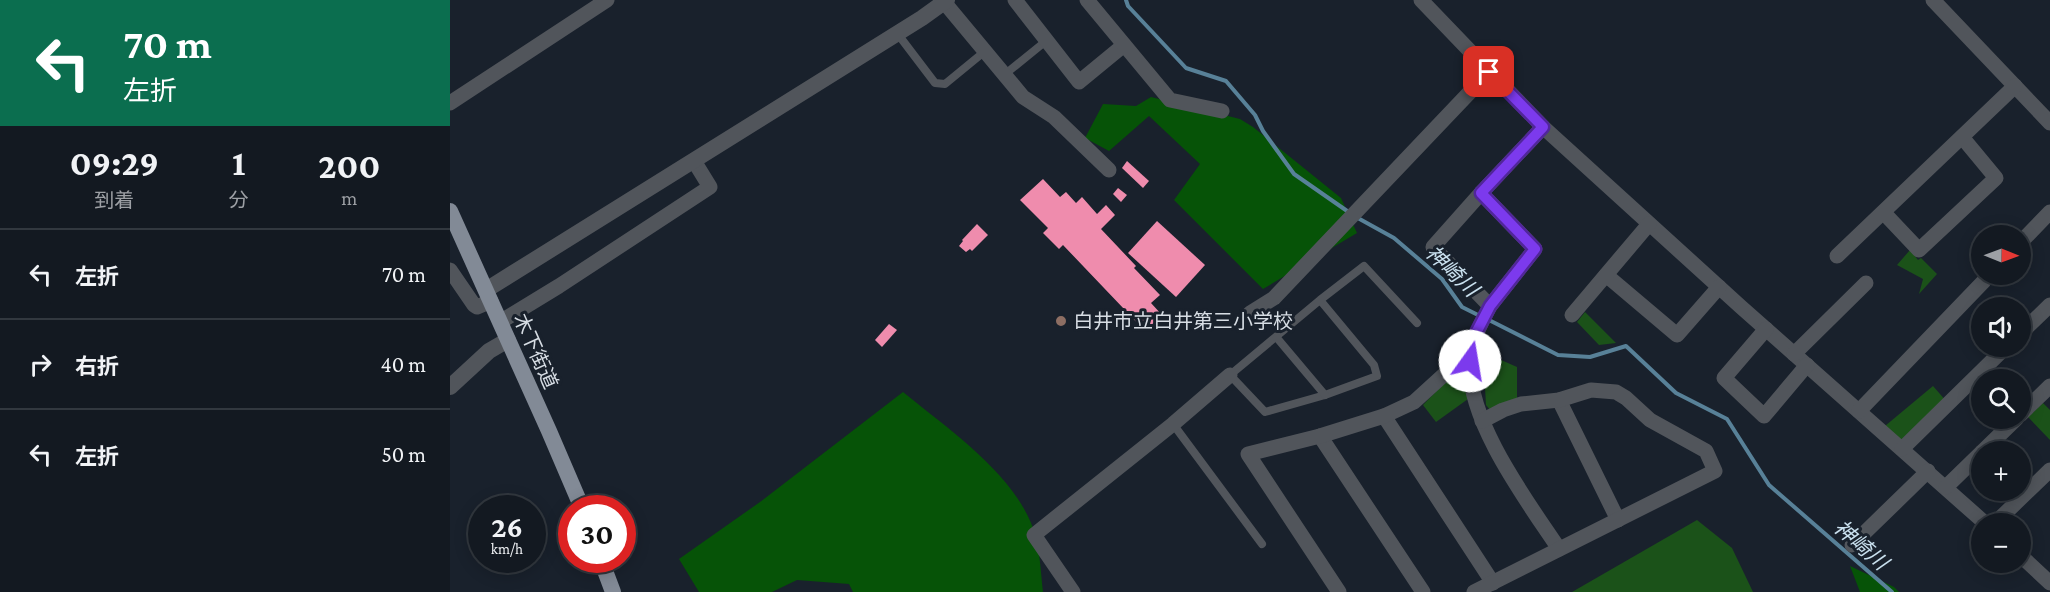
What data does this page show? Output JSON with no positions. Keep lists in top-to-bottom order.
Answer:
{
  "streets": {
    "main road": ["木下街道"]
  },
  "water": ["神崎川"],
  "places": ["白井市立白井第三小学校"],
  "north": "right",
  "page": {
    "turn": ["70 m", "左折"],
    "eta": [
      "09:29",
      "到着",
      "1",
      "分",
      "200",
      "m"
    ],
    "map_buttons": ["+", "−"],
    "list": [
      {
        "name": "左折",
        "value": "70 m"
      },
      {
        "name": "右折",
        "value": "40 m"
      },
      {
        "name": "左折",
        "value": "50 m"
      }
    ],
    "speed": "26 km/h",
    "limit": "30"
  }
}
